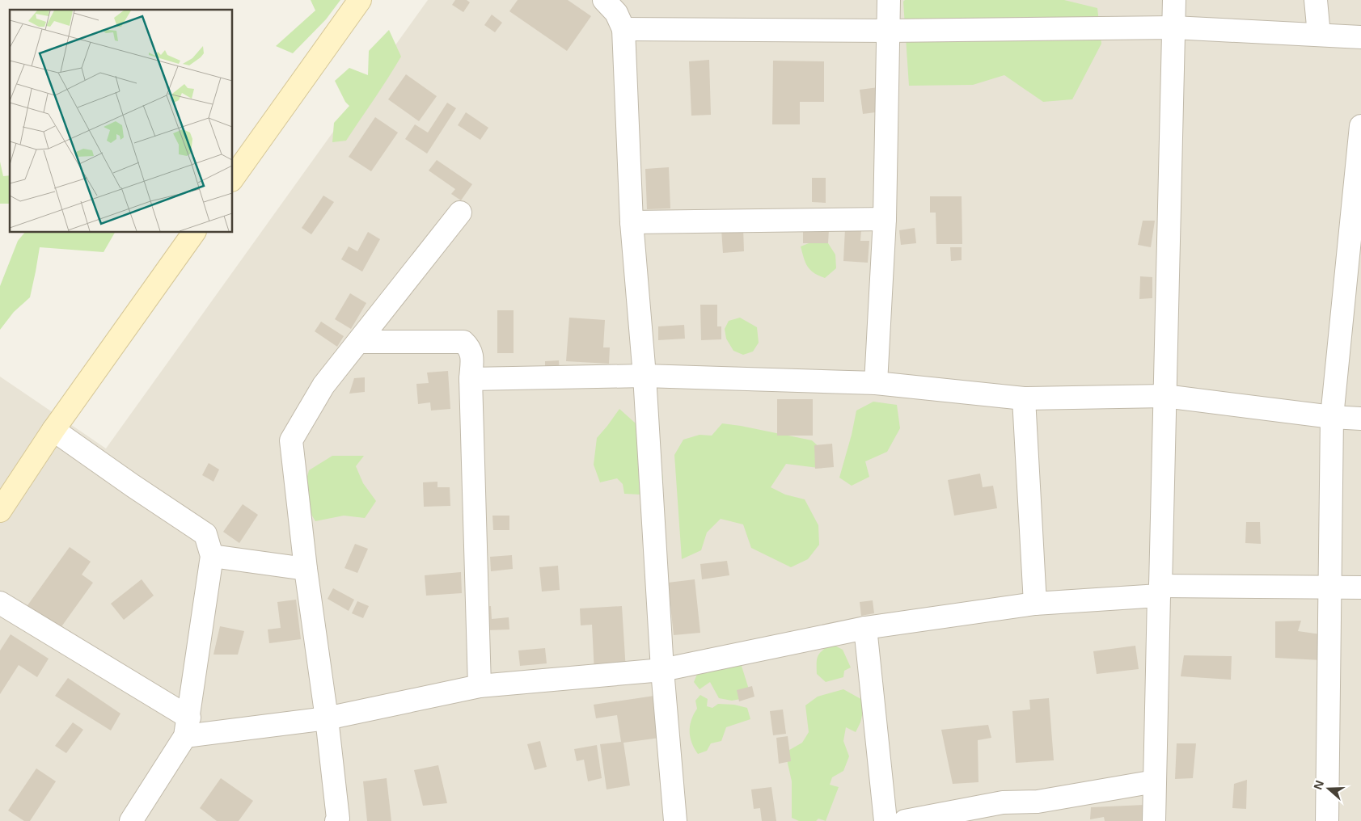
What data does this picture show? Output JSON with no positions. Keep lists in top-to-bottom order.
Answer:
{
  "north": "left"
}
